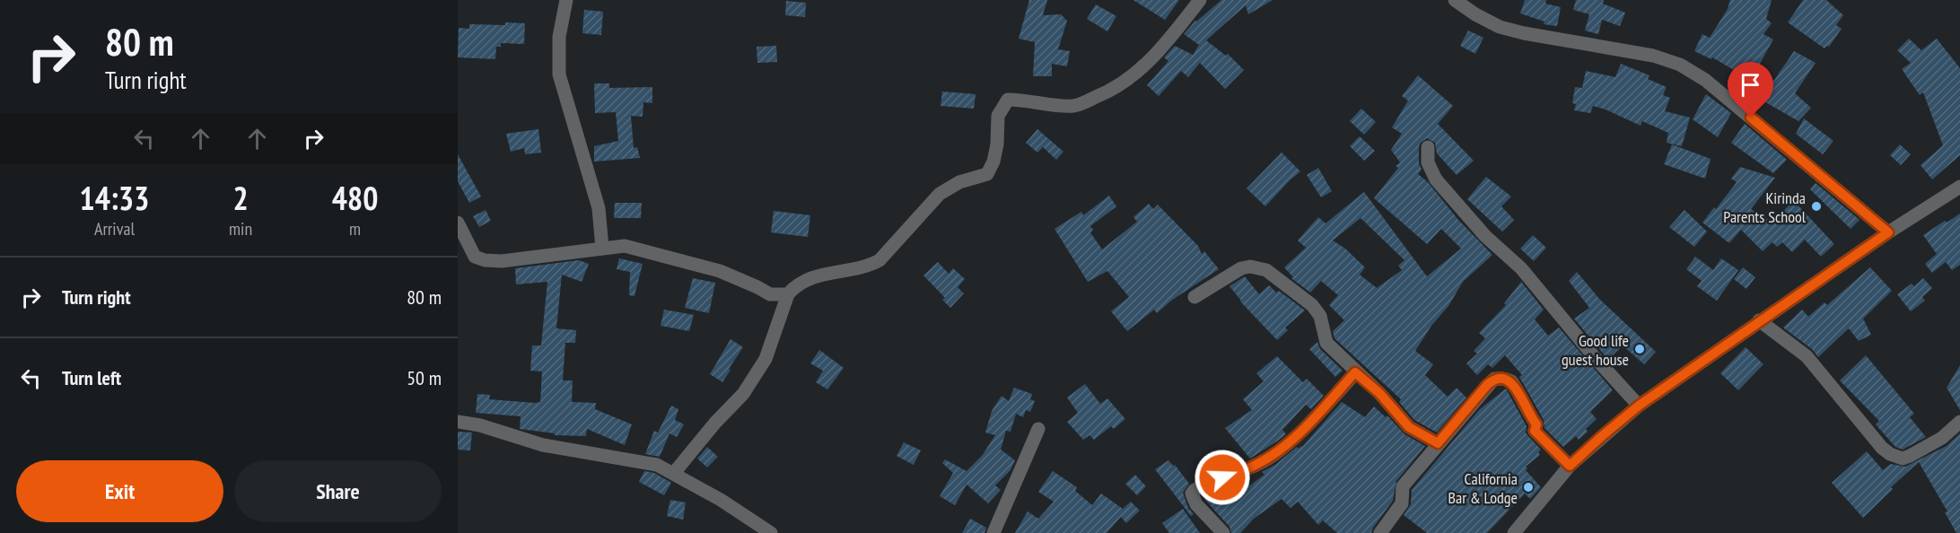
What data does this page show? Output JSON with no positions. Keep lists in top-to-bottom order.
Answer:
{
  "places": ["Kirinda Parents School", "Good life guest house", "California Bar & Lodge"],
  "page": {
    "turn": ["80 m", "Turn right"],
    "eta": [
      "14:33",
      "Arrival",
      "2",
      "min",
      "480",
      "m"
    ],
    "list": [
      {
        "name": "Turn right",
        "value": "80 m"
      },
      {
        "name": "Turn left",
        "value": "50 m"
      }
    ],
    "buttons": ["Exit", "Share"]
  }
}
